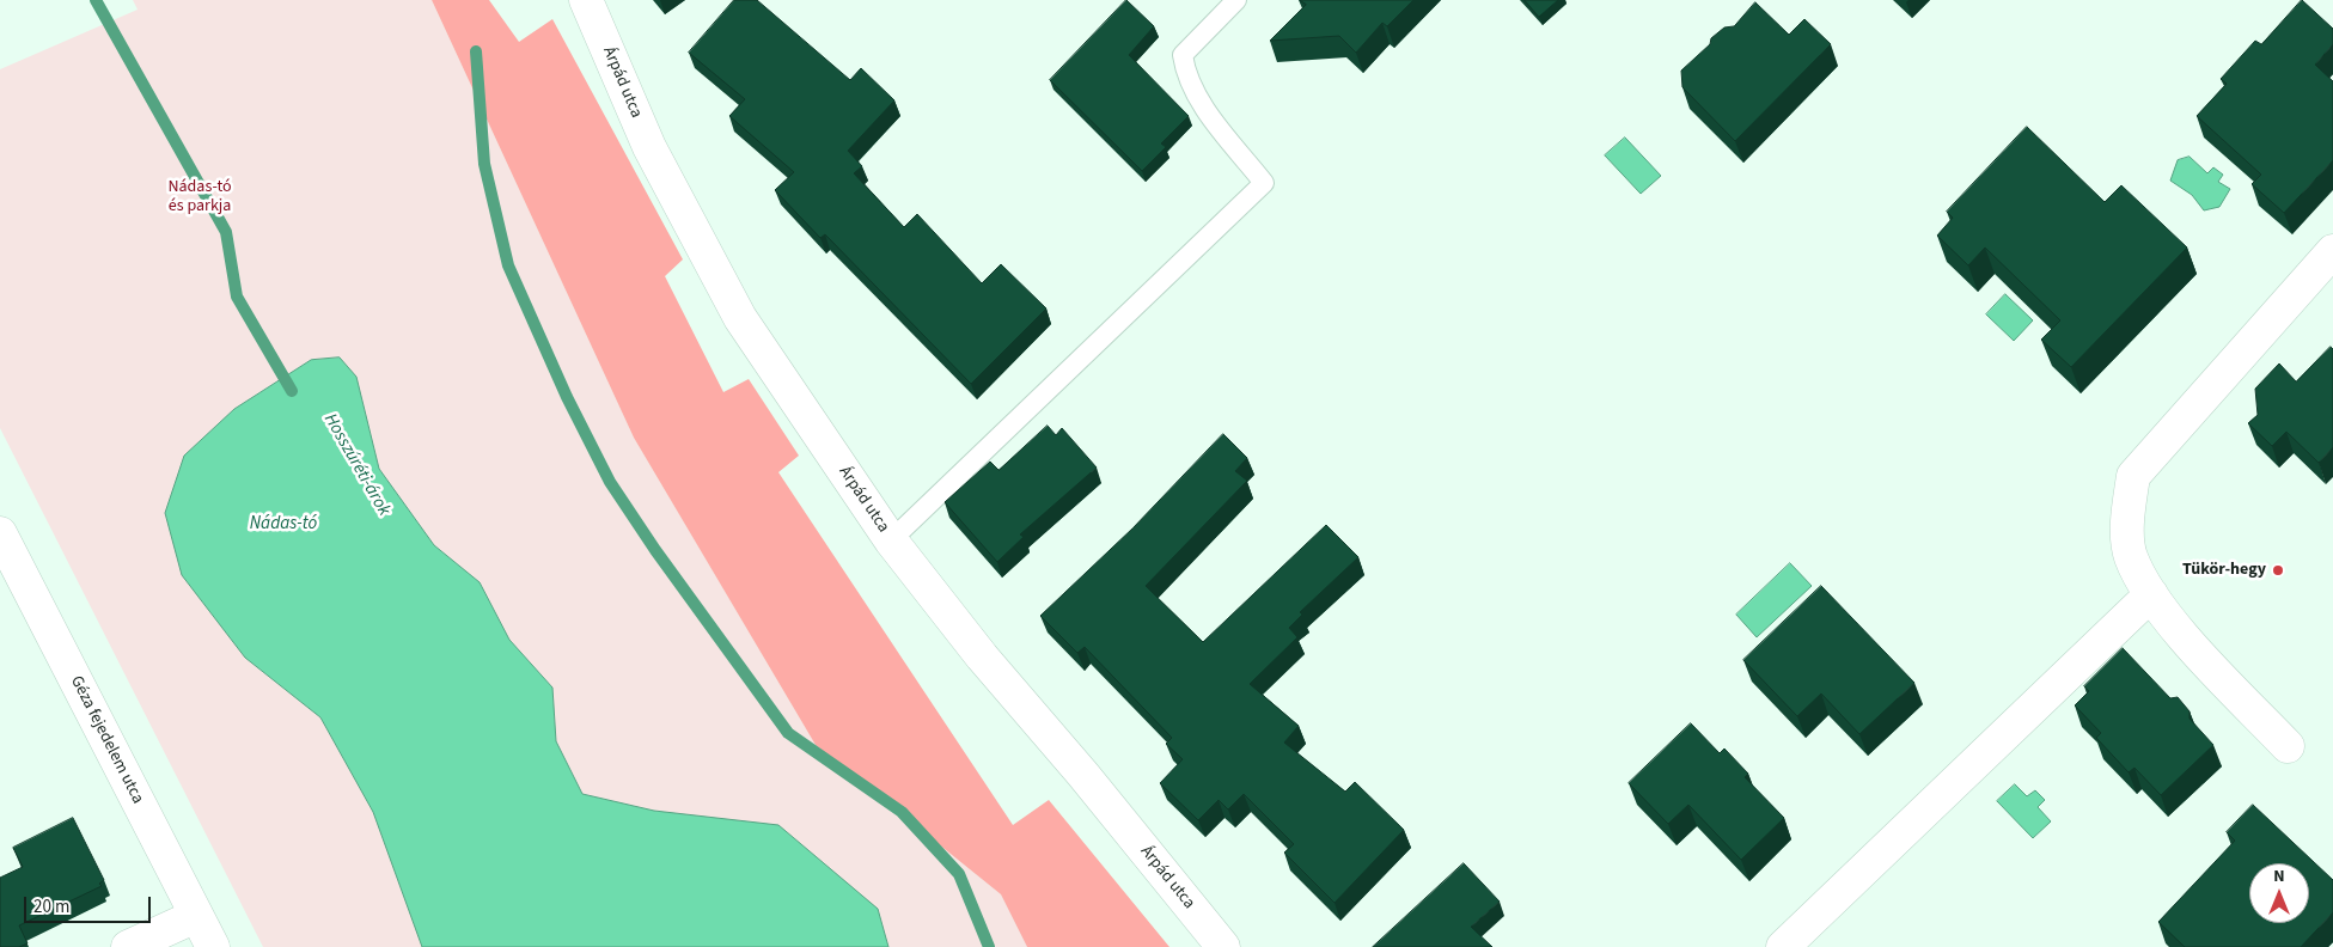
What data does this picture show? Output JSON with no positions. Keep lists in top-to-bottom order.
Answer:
{
  "streets": {
    "street": ["Árpád utca", "Géza fejedelem utca"]
  },
  "water": ["Hosszúréti-árok", "Nádas-tó"],
  "parks": ["Nádas-tó és parkja"],
  "places": ["Tükör-hegy"],
  "scale_bar": "20 m",
  "north": "top"
}
